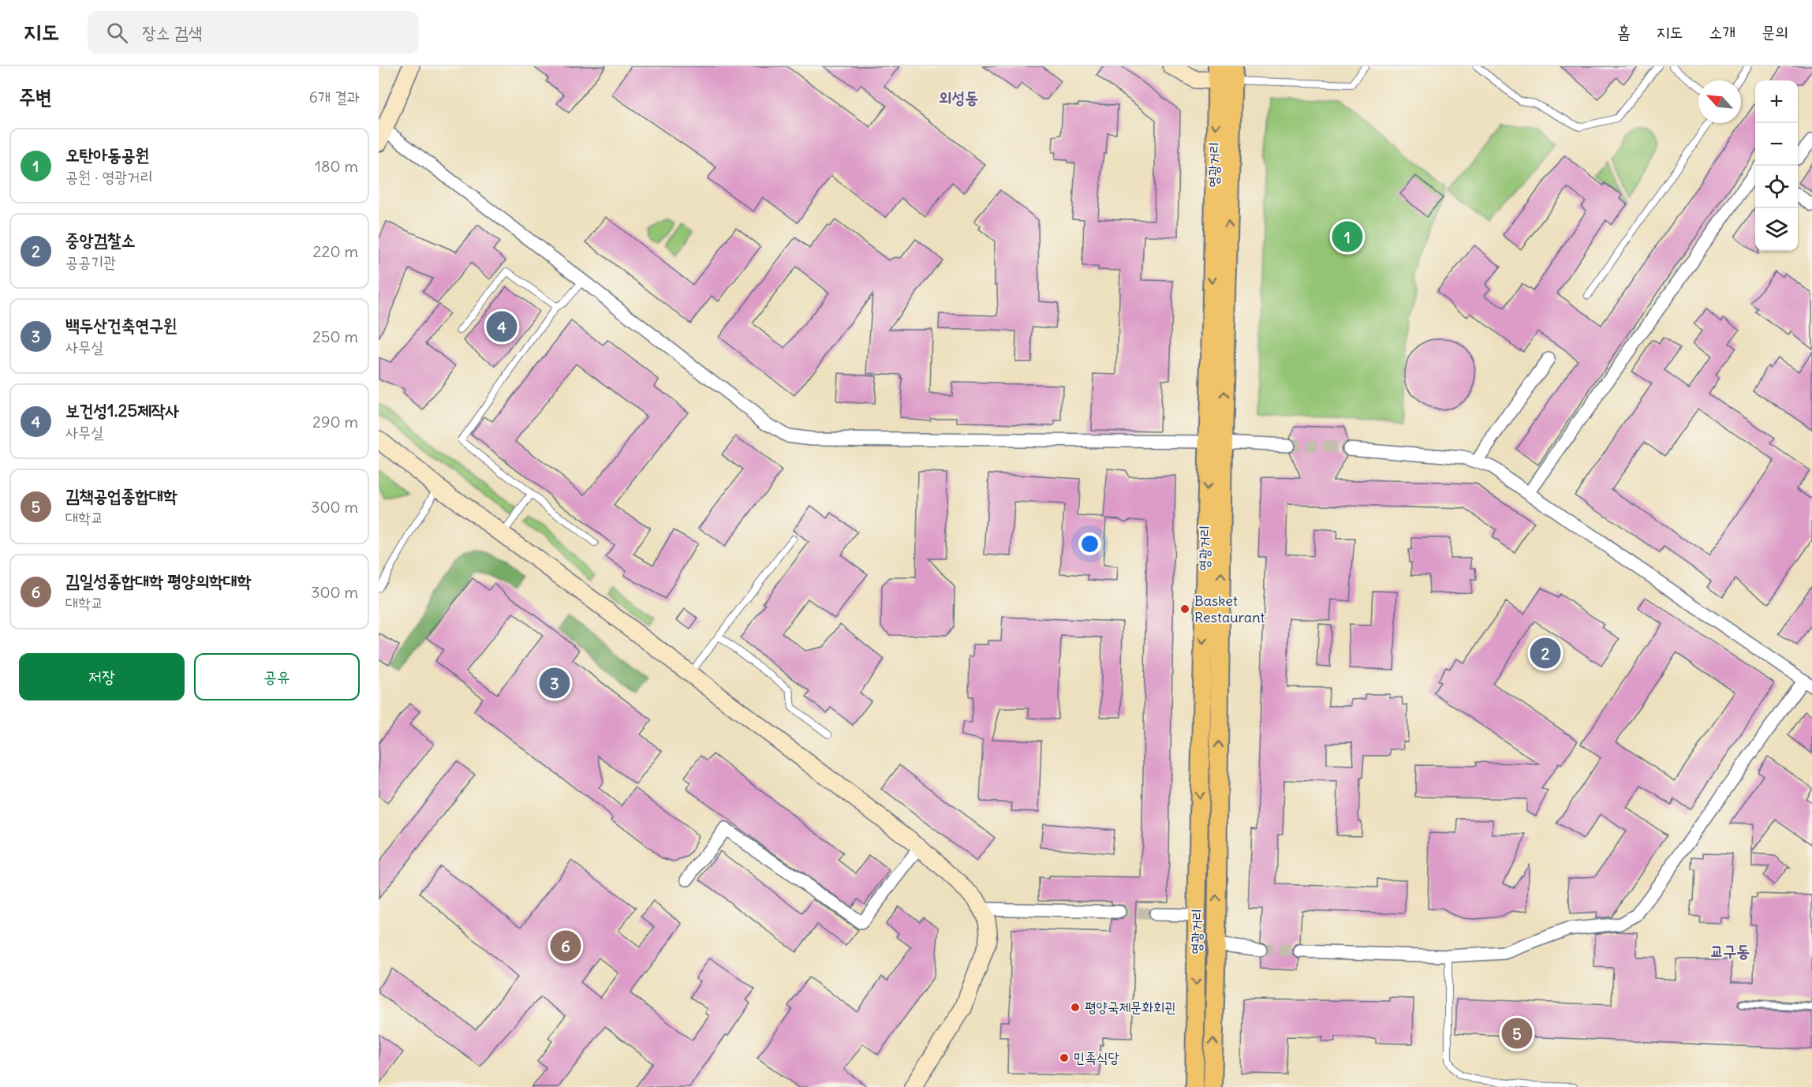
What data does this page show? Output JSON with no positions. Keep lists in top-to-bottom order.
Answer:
{
  "streets": {
    "main road": ["영광거리"]
  },
  "districts": ["외성동", "교구동"],
  "places": ["Basket Restaurant", "평양국제문화회괸", "민족식당"],
  "north": "top left",
  "page": {
    "header": "지도",
    "search": "장소 검색",
    "nav": [
      "홈",
      "지도",
      "소개",
      "문의"
    ],
    "heading": ["주변", "6개 결과"],
    "map_buttons": ["+", "−"],
    "list": [
      {
        "mark": "1",
        "name": "오탄아동공원",
        "note": "공원 · 영광거리",
        "value": "180 m"
      },
      {
        "mark": "2",
        "name": "중앙검찰소",
        "note": "공공기관",
        "value": "220 m"
      },
      {
        "mark": "3",
        "name": "백두산건축연구윈",
        "note": "사무실",
        "value": "250 m"
      },
      {
        "mark": "4",
        "name": "보건성1.25제작사",
        "note": "사무실",
        "value": "290 m"
      },
      {
        "mark": "5",
        "name": "김책공업종합대학",
        "note": "대학교",
        "value": "300 m"
      },
      {
        "mark": "6",
        "name": "김일성종합대학 평양의학대학",
        "note": "대학교",
        "value": "300 m"
      }
    ],
    "pins": [
      "1",
      "4",
      "2",
      "3",
      "6",
      "5"
    ],
    "buttons": ["저장", "공유"]
  }
}
